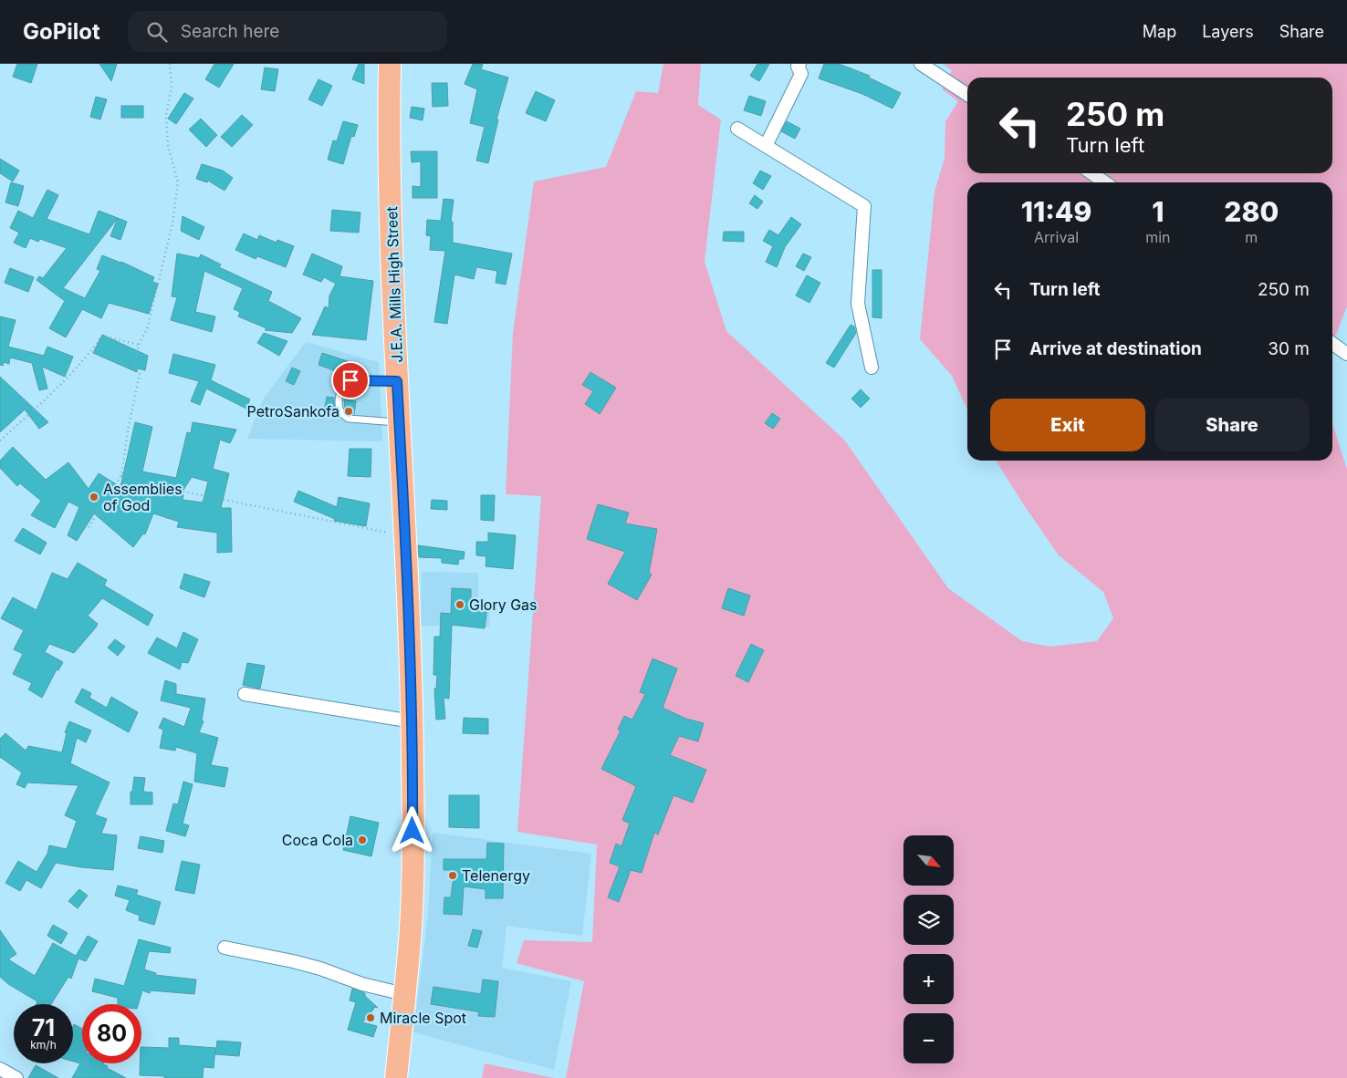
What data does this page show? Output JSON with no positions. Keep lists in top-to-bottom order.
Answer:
{
  "streets": {
    "highway": ["J.E.A. Mills High Street"]
  },
  "places": [
    "PetroSankofa",
    "Assemblies of God",
    "Glory Gas",
    "Coca Cola",
    "Telenergy",
    "Miracle Spot"
  ],
  "north": "bottom right",
  "page": {
    "header": "GoPilot",
    "search": "Search here",
    "nav": ["Map", "Layers", "Share"],
    "turn": ["250 m", "Turn left"],
    "eta": [
      "11:49",
      "Arrival",
      "1",
      "min",
      "280",
      "m"
    ],
    "list": [
      {
        "name": "Turn left",
        "value": "250 m"
      },
      {
        "name": "Arrive at destination",
        "value": "30 m"
      }
    ],
    "buttons": ["Exit", "Share"],
    "map_buttons": ["+", "−"],
    "speed": "71 km/h",
    "limit": "80"
  }
}
